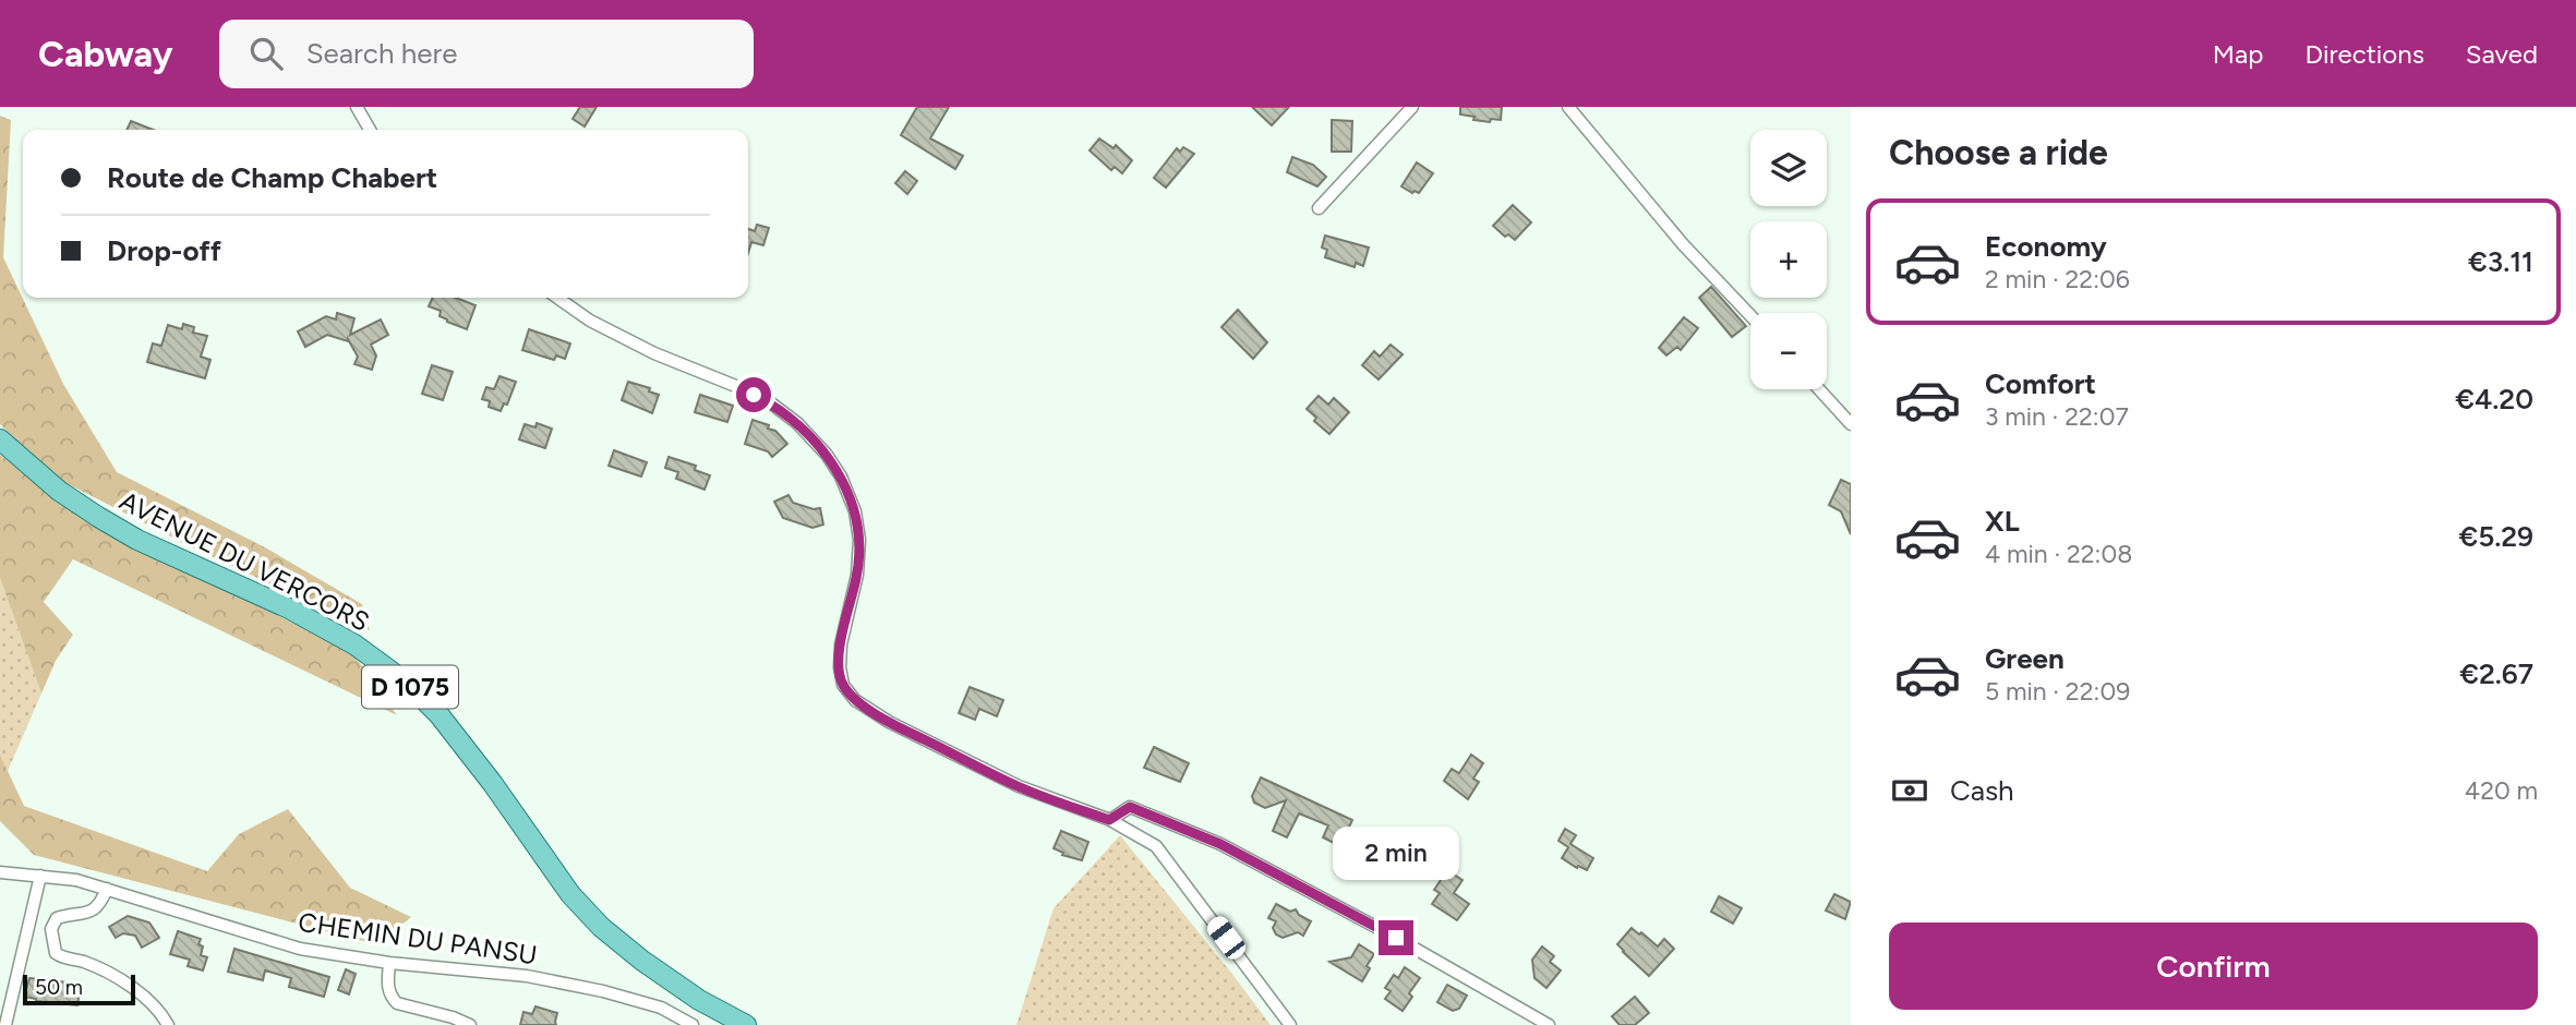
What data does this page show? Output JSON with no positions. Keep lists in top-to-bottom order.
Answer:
{
  "streets": {
    "main road": ["AVENUE DU VERCORS", "D 1075"],
    "street": ["CHEMIN DU PANSU"]
  },
  "scale_bar": "50 m",
  "page": {
    "header": "Cabway",
    "search": "Search here",
    "nav": ["Map", "Directions", "Saved"],
    "heading": "Choose a ride",
    "map_buttons": ["+", "−"],
    "banner": ["Route de Champ Chabert", "Drop-off"],
    "list": [
      {
        "name": "Economy",
        "note": "2 min · 22:06",
        "value": "€3.11"
      },
      {
        "name": "Comfort",
        "note": "3 min · 22:07",
        "value": "€4.20"
      },
      {
        "name": "XL",
        "note": "4 min · 22:08",
        "value": "€5.29"
      },
      {
        "name": "Green",
        "note": "5 min · 22:09",
        "value": "€2.67"
      }
    ],
    "pay": ["Cash", "420 m"],
    "bubble": "2 min",
    "buttons": "Confirm",
    "scale": "50 m"
  }
}
